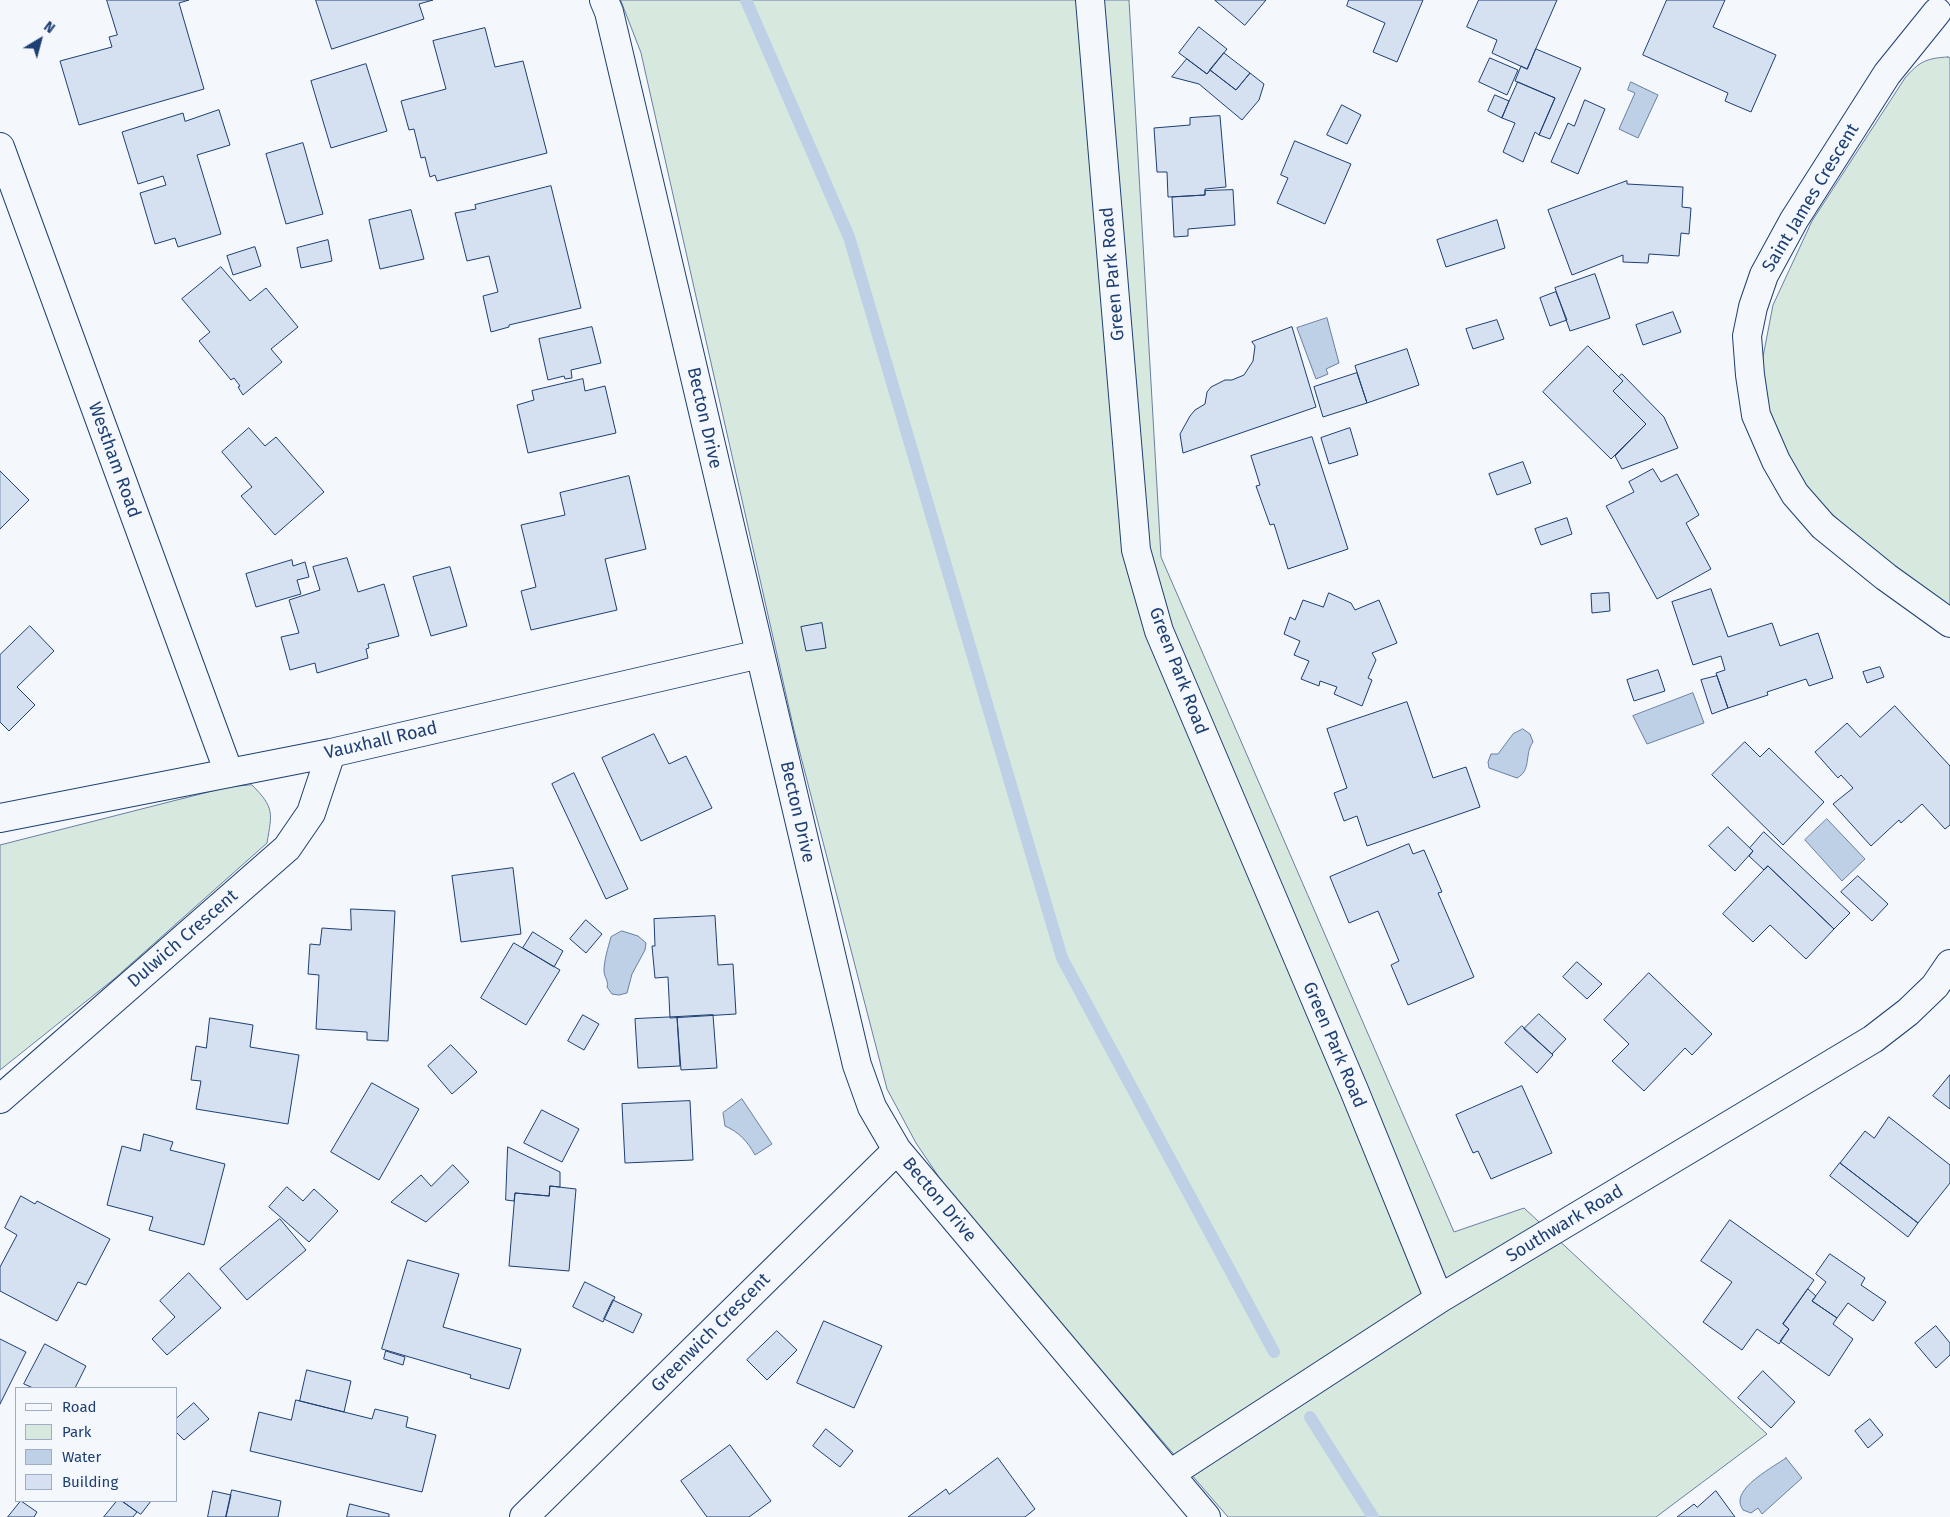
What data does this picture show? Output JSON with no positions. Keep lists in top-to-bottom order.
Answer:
{
  "streets": {
    "street": [
      "Saint James Crescent",
      "Green Park Road",
      "Becton Drive",
      "Westham Road",
      "Vauxhall Road",
      "Dulwich Crescent",
      "Southwark Road",
      "Greenwich Crescent"
    ]
  },
  "crossings": [
    ["Green Park Road", "Southwark Road"],
    ["Becton Drive", "Vauxhall Road"],
    ["Becton Drive", "Southwark Road"],
    ["Becton Drive", "Greenwich Crescent"],
    ["Westham Road", "Vauxhall Road"],
    ["Vauxhall Road", "Dulwich Crescent"]
  ],
  "legend": [
    "Road",
    "Park",
    "Water",
    "Building"
  ],
  "north": "top right"
}
